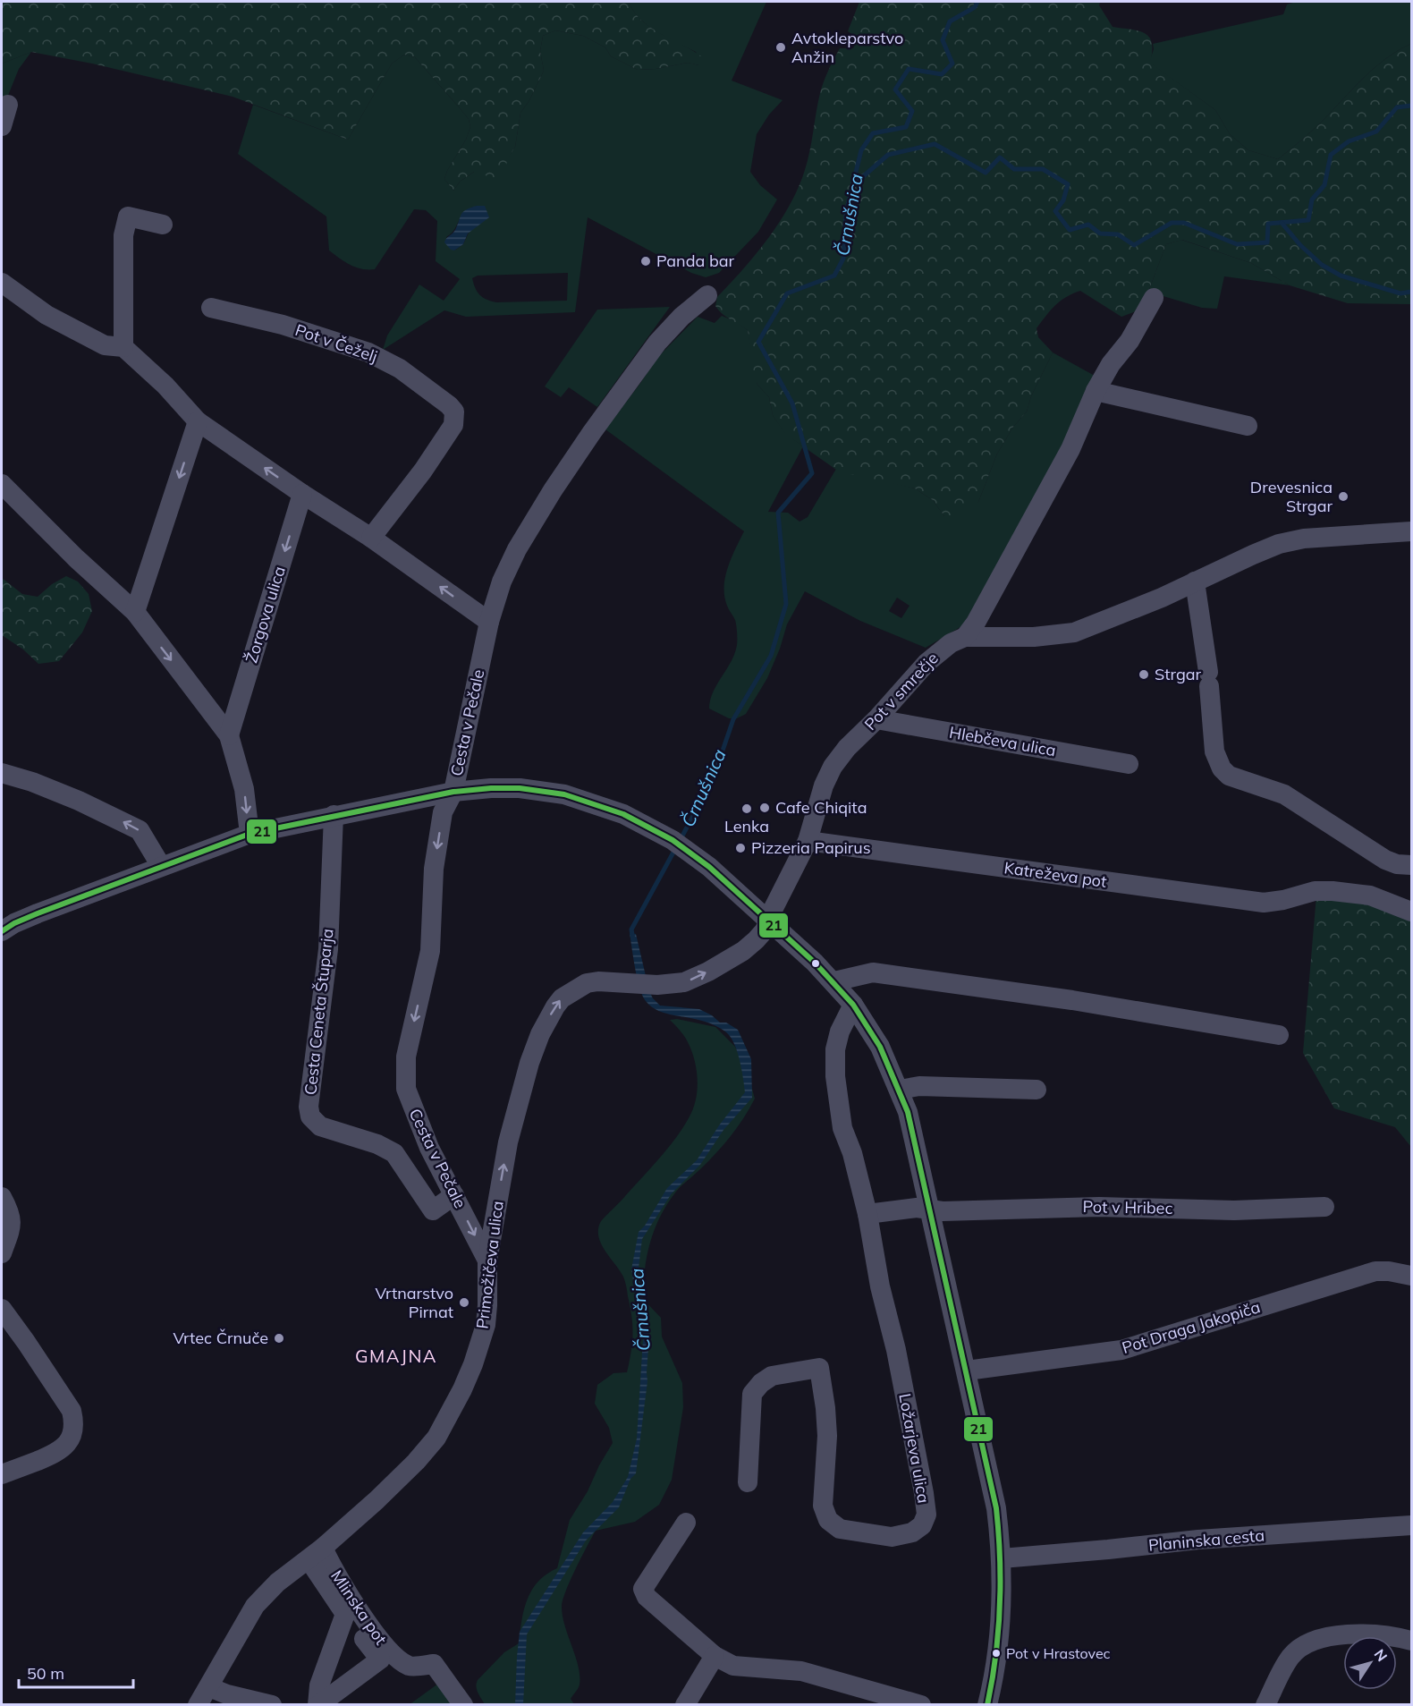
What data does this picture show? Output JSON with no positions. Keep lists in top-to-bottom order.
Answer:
{
  "streets": {
    "street": [
      "Pot v Čeželj",
      "Žorgova ulica",
      "Pot v smrečje",
      "Cesta v Pečale",
      "Hlebčeva ulica",
      "Katreževa pot",
      "Cesta Ceneta Štuparja",
      "Pot v Hribec",
      "Primožičeva ulica",
      "Pot Draga Jakopiča",
      "Ložarjeva ulica",
      "Planinska cesta",
      "Mlinska pot"
    ]
  },
  "crossings": [
    ["Pot v smrečje", "Hlebčeva ulica"],
    ["Pot v smrečje", "Katreževa pot"],
    ["Pot v smrečje", "Primožičeva ulica"],
    ["Cesta v Pečale", "Cesta Ceneta Štuparja"],
    ["Cesta v Pečale", "Primožičeva ulica"],
    ["Pot v Hribec", "Ložarjeva ulica"],
    ["Primožičeva ulica", "Mlinska pot"]
  ],
  "one_way": ["Cesta v Pečale", "Primožičeva ulica"],
  "districts": ["GMAJNA"],
  "water": ["Črnušnica"],
  "places": [
    "Avtokleparstvo Anžin",
    "Panda bar",
    "Drevesnica Strgar",
    "Strgar",
    "Cafe Chiqita",
    "Lenka",
    "Pizzeria Papirus",
    "Vrtnarstvo Pirnat",
    "Vrtec Črnuče",
    "Pot v Hrastovec"
  ],
  "lines": ["transit line 21"],
  "scale_bar": "50 m",
  "north": "top right"
}
